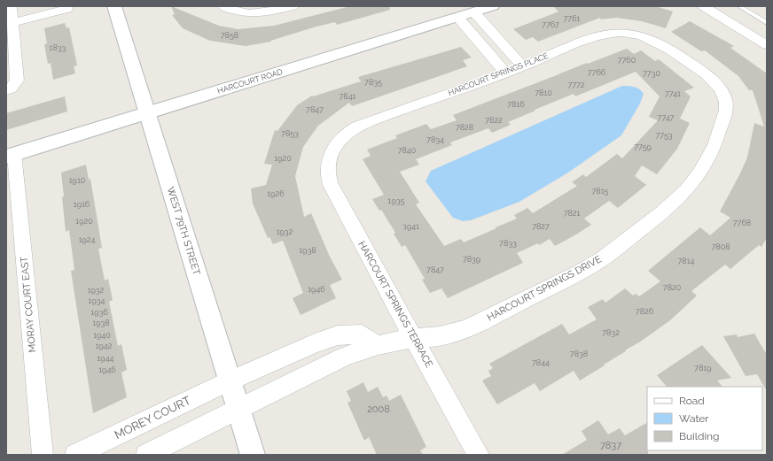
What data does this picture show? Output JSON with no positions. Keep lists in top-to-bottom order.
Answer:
{
  "streets": {
    "main road": ["HARCOURT ROAD", "WEST 79TH STREET"],
    "street": [
      "HARCOURT SPRINGS PLACE",
      "HARCOURT SPRINGS DRIVE",
      "MORAY COURT EAST",
      "HARCOURT SPRINGS TERRACE",
      "MOREY COURT"
    ]
  },
  "crossings": [
    ["HARCOURT SPRINGS PLACE", "HARCOURT SPRINGS DRIVE"],
    ["HARCOURT SPRINGS PLACE", "HARCOURT SPRINGS TERRACE"],
    ["HARCOURT ROAD", "WEST 79TH STREET"],
    ["HARCOURT ROAD", "MORAY COURT EAST"],
    ["WEST 79TH STREET", "HARCOURT SPRINGS DRIVE"],
    ["WEST 79TH STREET", "MOREY COURT"],
    ["HARCOURT SPRINGS DRIVE", "HARCOURT SPRINGS TERRACE"]
  ],
  "house_numbers": [
    "7761",
    "7767",
    "7858",
    "1833",
    "7760",
    "7766",
    "7730",
    "7835",
    "7772",
    "7810",
    "7741",
    "7841",
    "7816",
    "7847",
    "7747",
    "7822",
    "7828",
    "7853",
    "7753",
    "7834",
    "7759",
    "7840",
    "1920",
    "1910",
    "7815",
    "1926",
    "1935",
    "1916",
    "7821",
    "1920",
    "7768",
    "1941",
    "7827",
    "1932",
    "1924",
    "7833",
    "7808",
    "1938",
    "7839",
    "7814",
    "7847",
    "7820",
    "1946",
    "1932",
    "1934",
    "7826",
    "1936",
    "1938",
    "7832",
    "1940",
    "1942",
    "7838",
    "1944",
    "7844",
    "7819",
    "1946",
    "2008",
    "7837"
  ],
  "legend": ["Road", "Water", "Building"]
}
